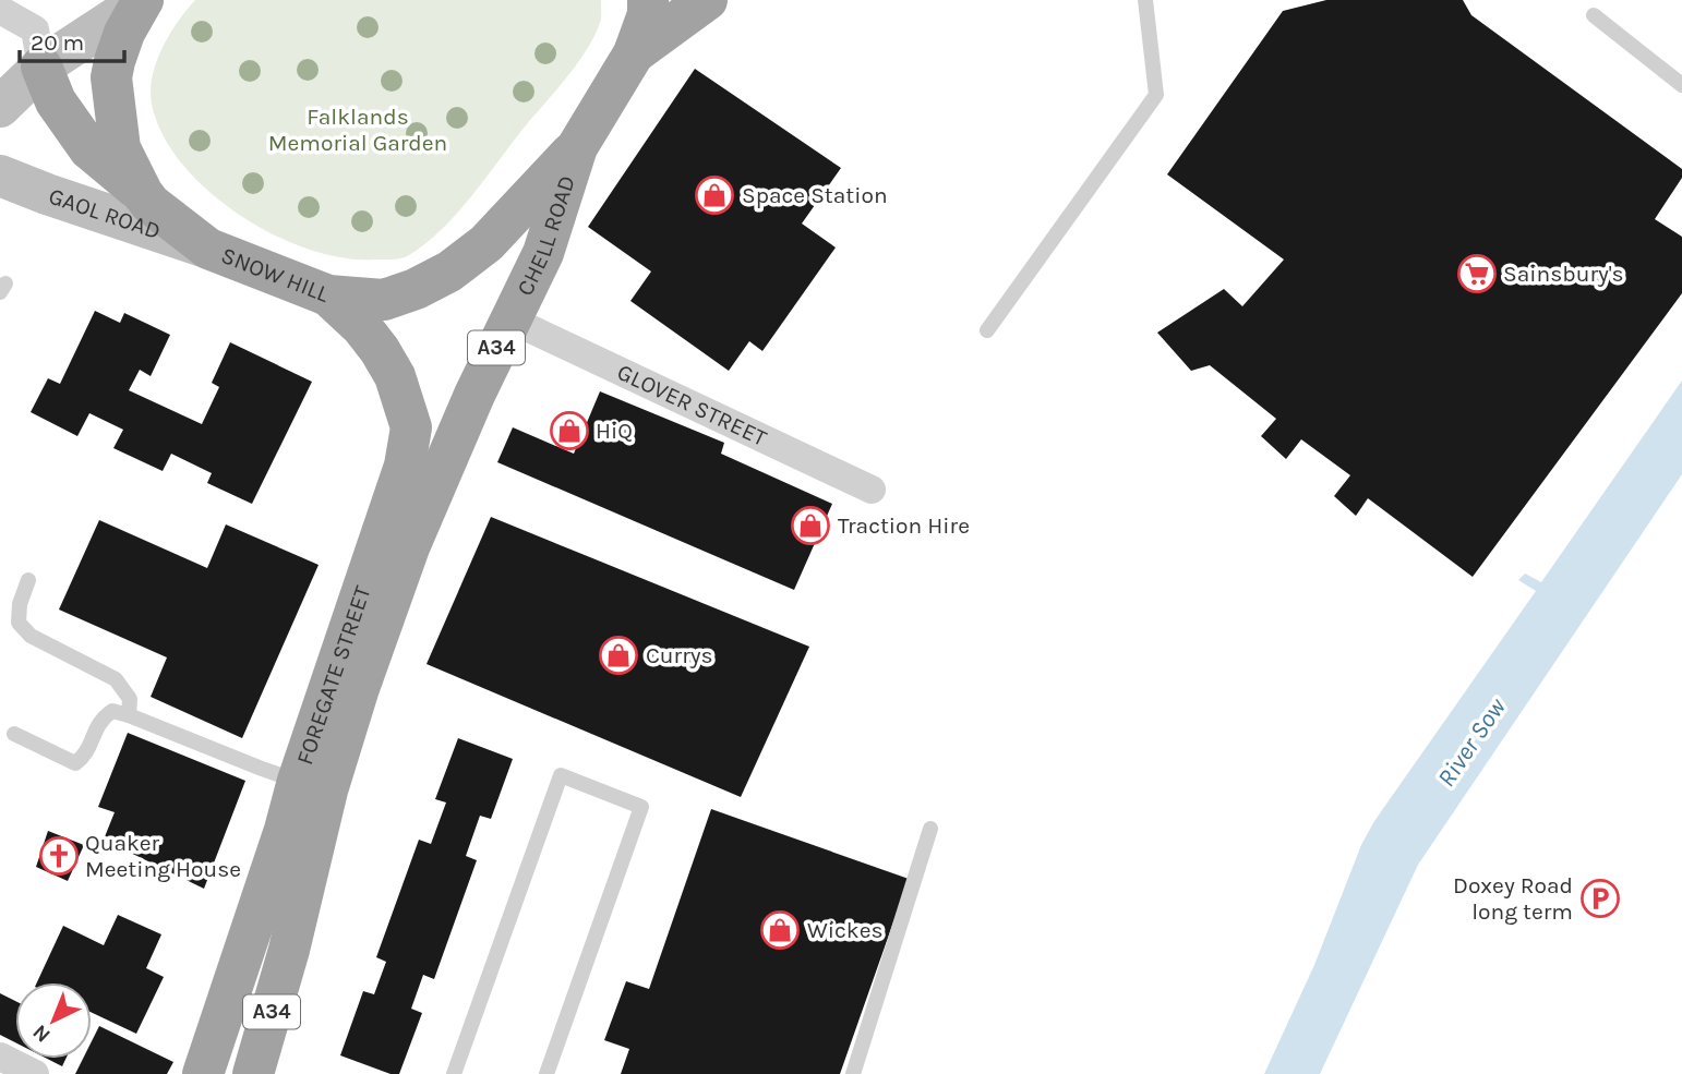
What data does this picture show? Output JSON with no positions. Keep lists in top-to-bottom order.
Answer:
{
  "streets": {
    "highway": [
      "CHELL ROAD",
      "SNOW HILL",
      "A34",
      "FOREGATE STREET"
    ],
    "main road": ["GAOL ROAD"],
    "street": ["GLOVER STREET"]
  },
  "crossings": [
    ["GAOL ROAD", "SNOW HILL"],
    ["CHELL ROAD", "SNOW HILL"],
    ["CHELL ROAD", "GLOVER STREET"],
    ["CHELL ROAD", "FOREGATE STREET"],
    ["SNOW HILL", "FOREGATE STREET"]
  ],
  "water": ["River Sow"],
  "parks": ["Falklands Memorial Garden"],
  "places": {
    "shop": [
      "Space Station",
      "HiQ",
      "Traction Hire",
      "Currys",
      "Wickes"
    ],
    "supermarket": ["Sainsbury's"],
    "church": ["Quaker Meeting House"],
    "parking": ["Doxey Road long term"]
  },
  "scale_bar": "20 m",
  "north": "bottom left"
}
